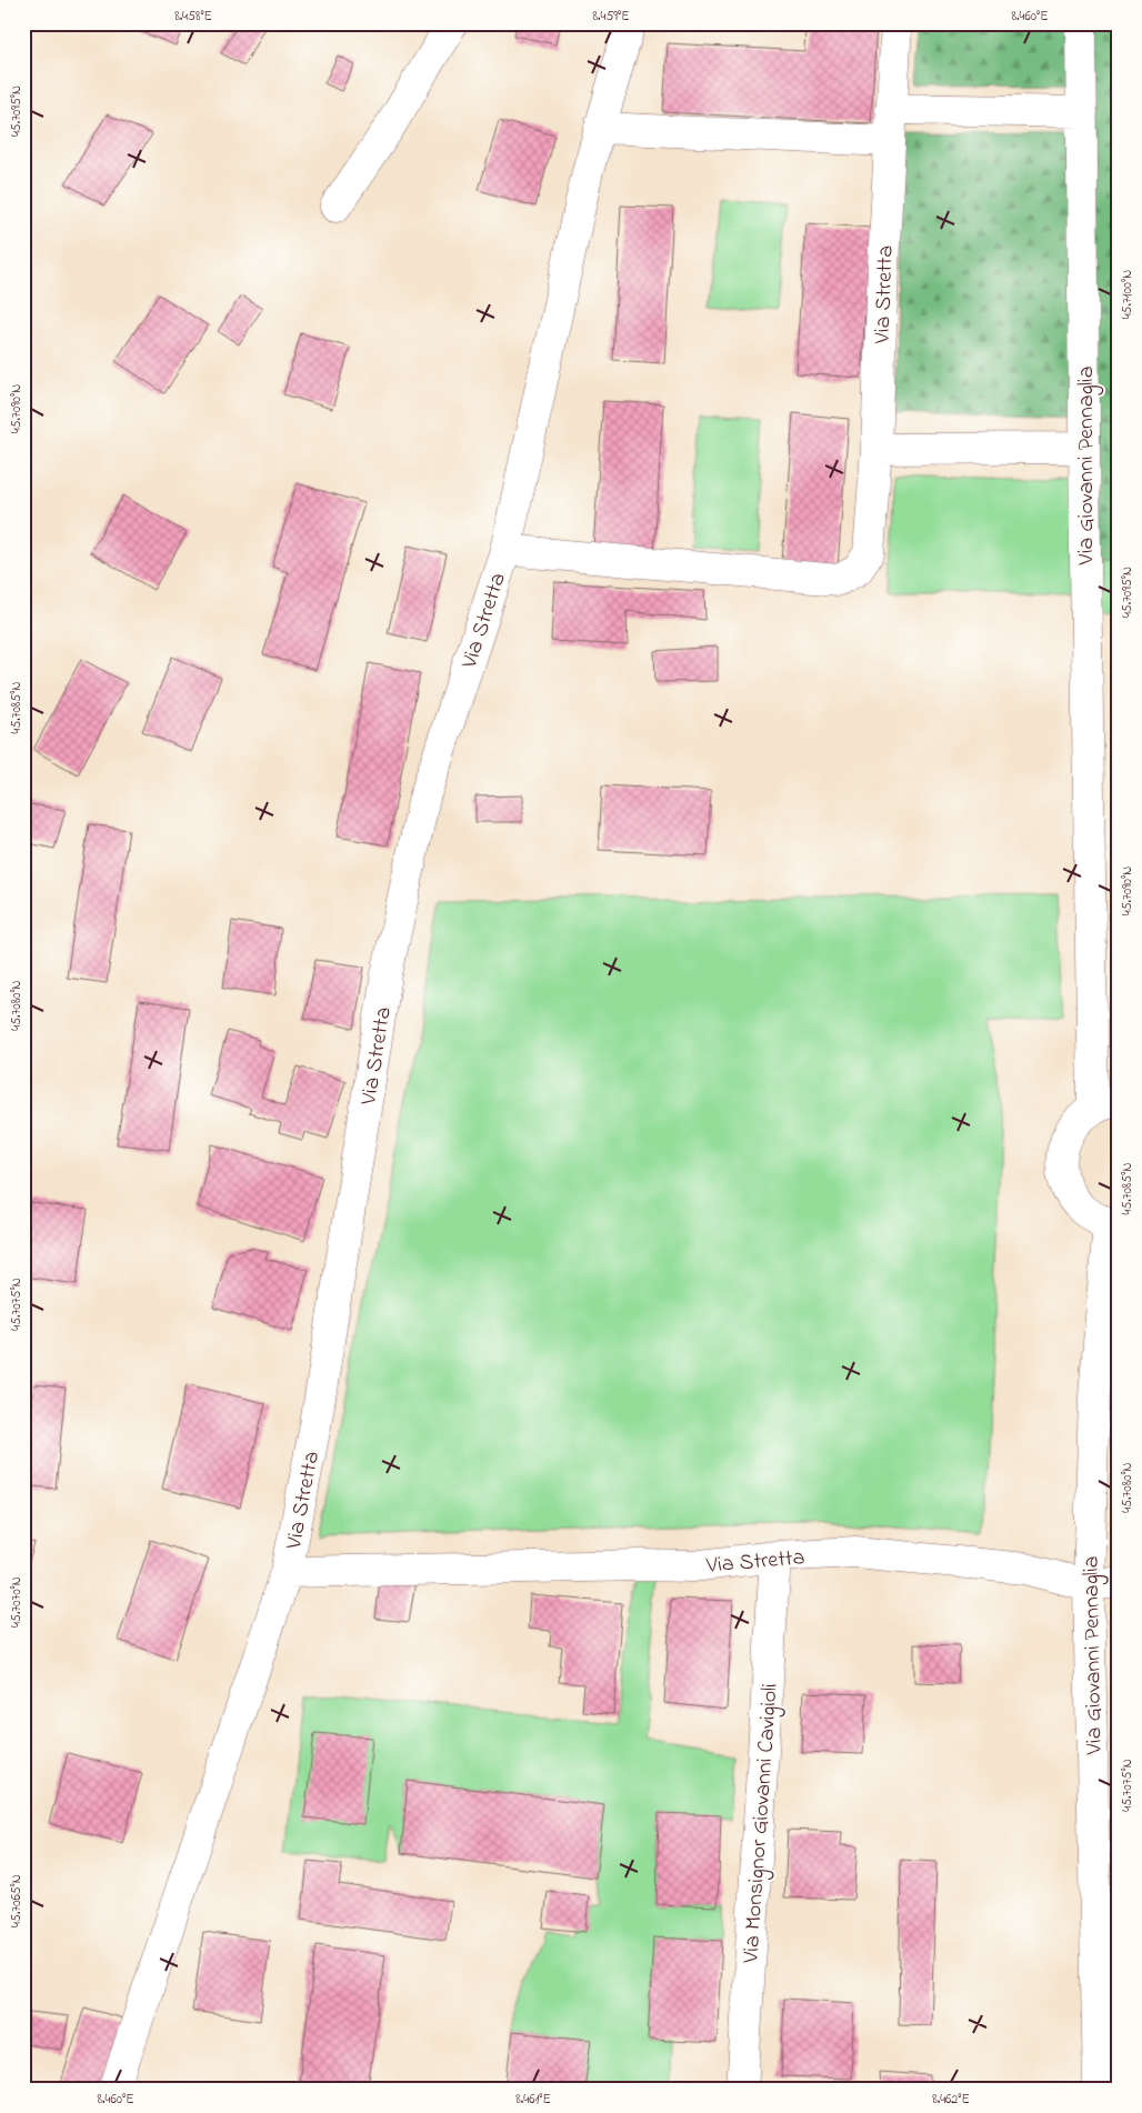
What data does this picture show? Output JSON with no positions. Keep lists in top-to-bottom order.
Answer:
{
  "streets": {
    "street": ["Via Stretta", "Via Giovanni Pennaglia", "Via Monsignor Giovanni Cavigioli"]
  },
  "crossings": [
    ["Via Stretta", "Via Giovanni Pennaglia"],
    ["Via Stretta", "Via Monsignor Giovanni Cavigioli"]
  ],
  "coordinates": [
    "8.458°E",
    "8.459°E",
    "8.460°E",
    "45.7095°N",
    "45.7100°N",
    "45.7090°N",
    "45.7085°N",
    "45.7080°N",
    "45.7075°N",
    "45.7070°N",
    "45.7065°N",
    "8.461°E",
    "8.462°E"
  ]
}
